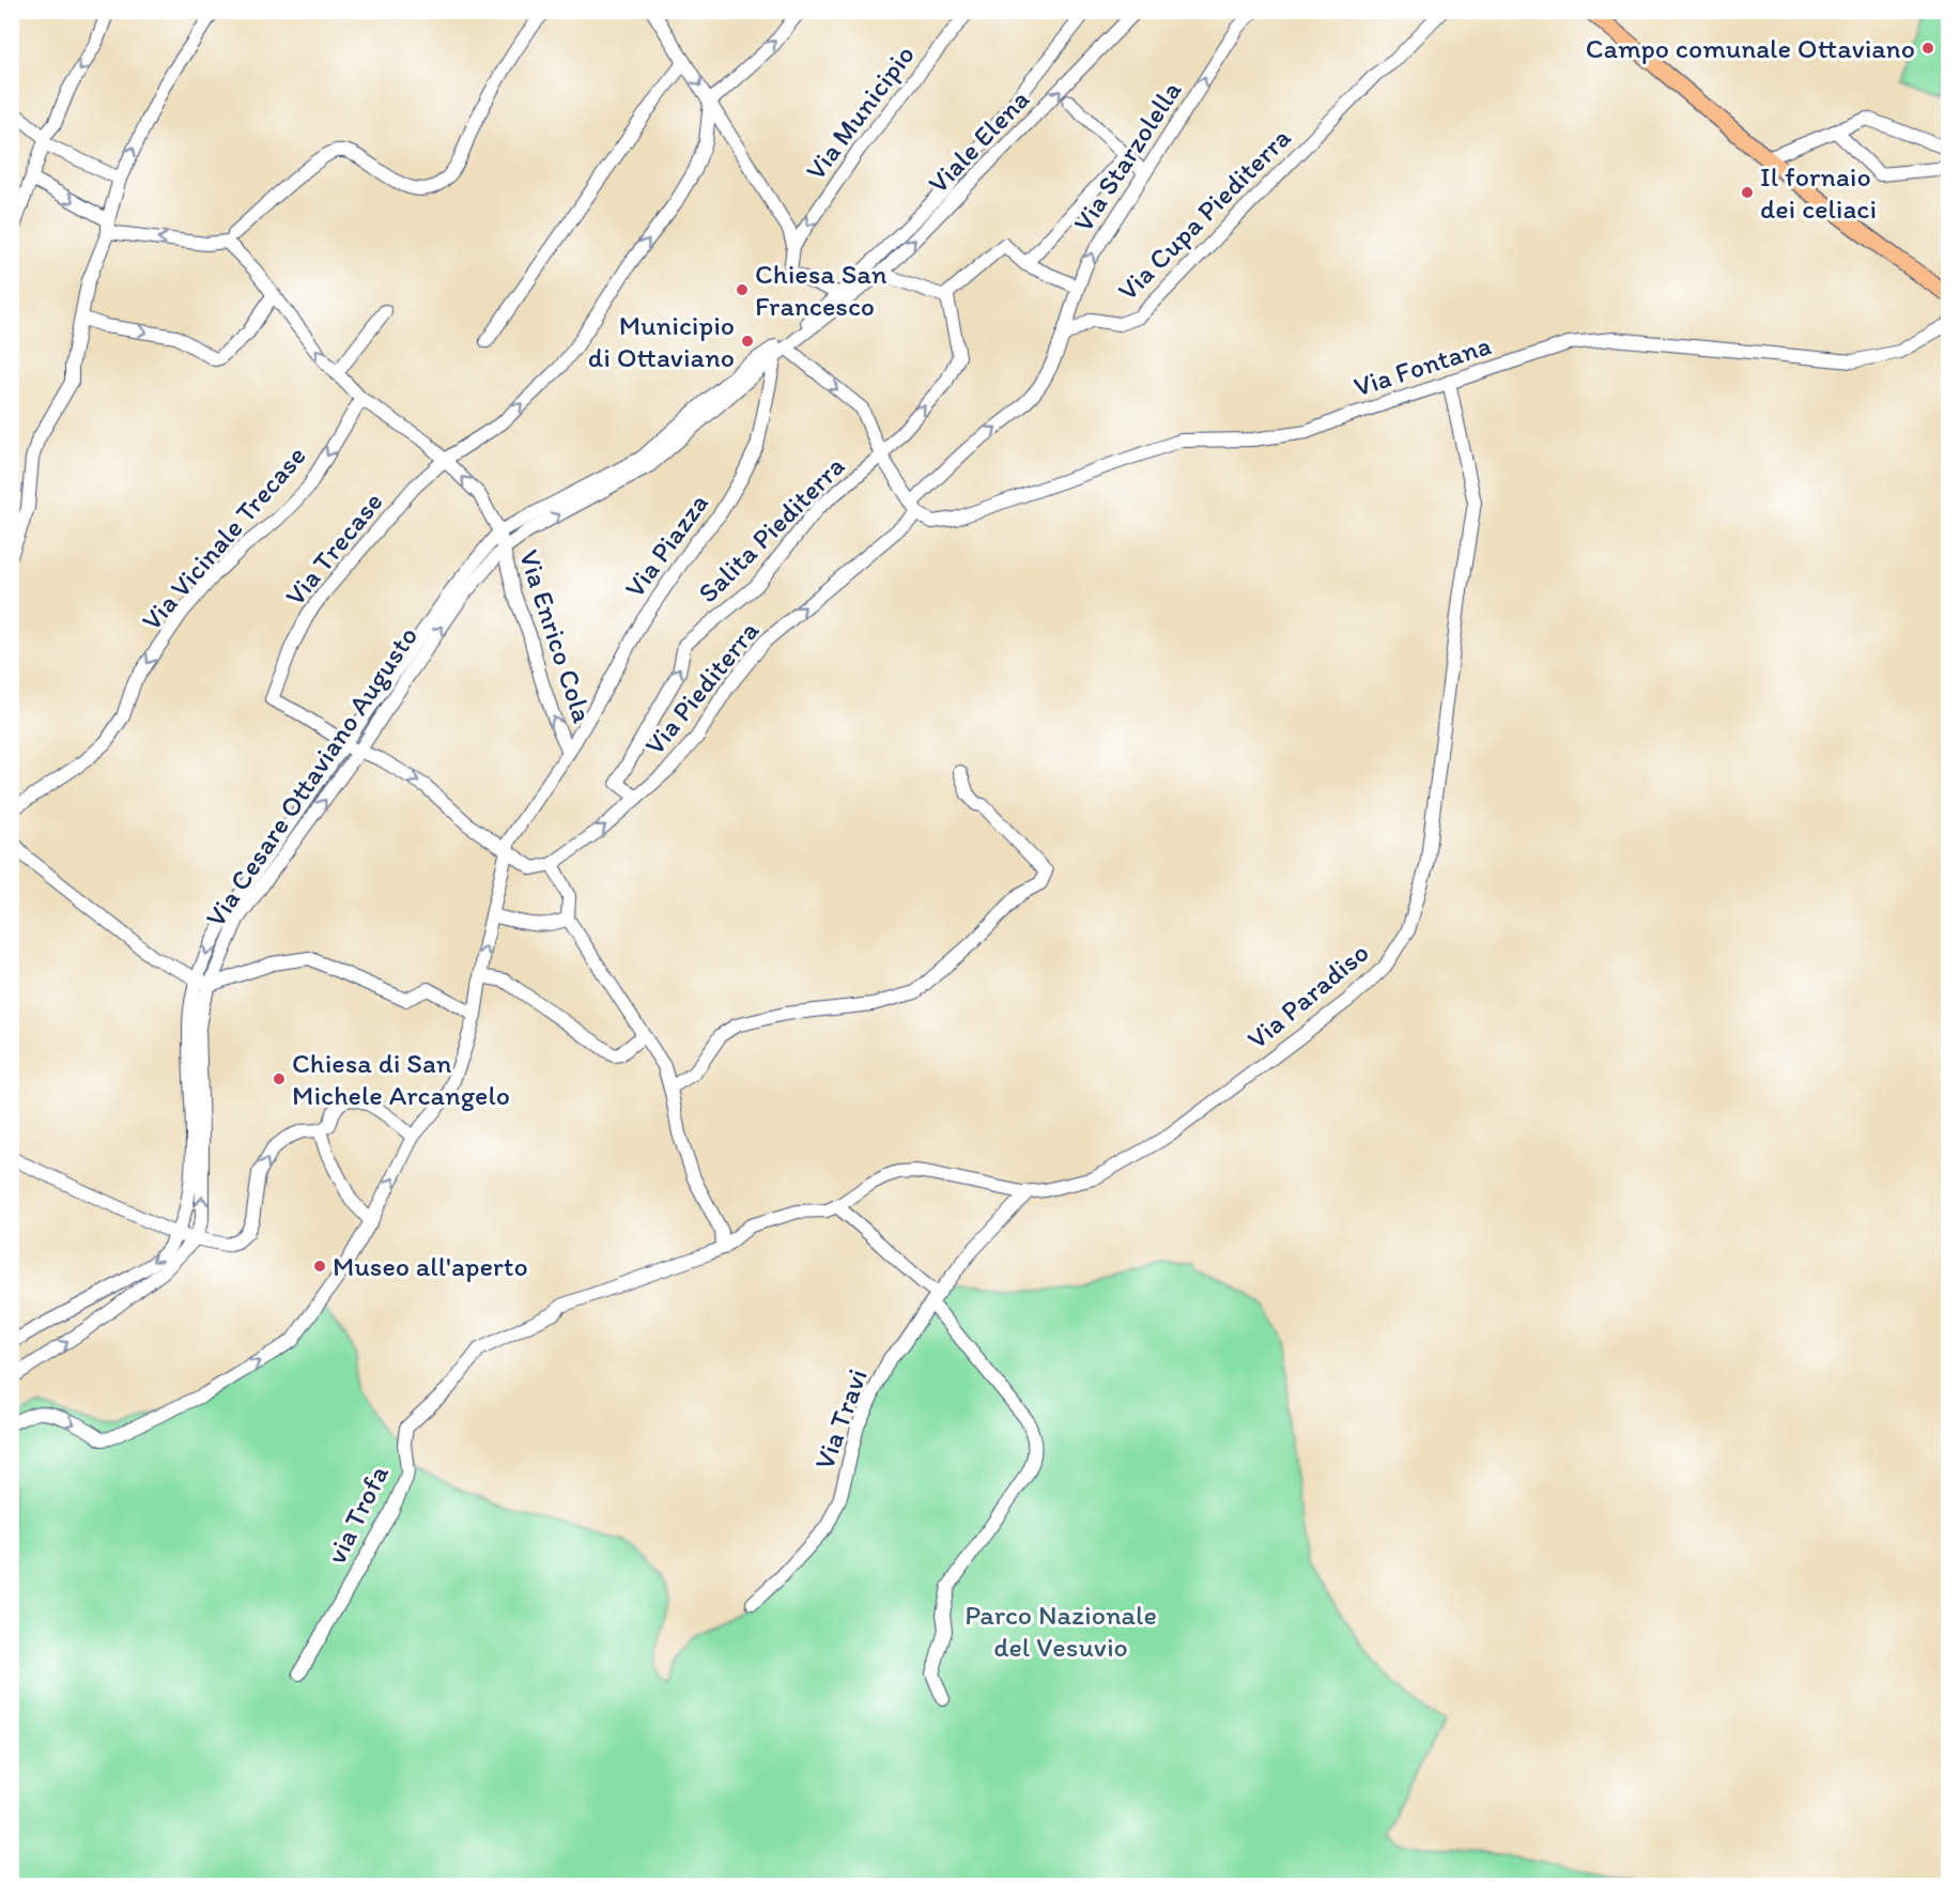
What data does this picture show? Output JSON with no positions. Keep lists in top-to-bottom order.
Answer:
{
  "streets": {
    "street": [
      "Via Municipio",
      "Viale Elena",
      "Via Starzolella",
      "Via Cupa Piediterra",
      "Via Fontana",
      "Salita Piediterra",
      "Via Vicinale Trecase",
      "Via Piazza",
      "Via Trecase",
      "Via Enrico Cola",
      "Via Piediterra",
      "Via Cesare Ottaviano Augusto",
      "Via Paradiso",
      "Via Travi",
      "via Trofa"
    ]
  },
  "crossings": [
    ["Viale Elena", "Via Cesare Ottaviano Augusto"],
    ["Via Starzolella", "Via Cupa Piediterra"],
    ["Via Fontana", "Via Piediterra"],
    ["Via Fontana", "Via Paradiso"],
    ["Salita Piediterra", "Via Piediterra"],
    ["Via Vicinale Trecase", "Via Enrico Cola"],
    ["Via Piazza", "Via Enrico Cola"],
    ["Via Piazza", "Via Cesare Ottaviano Augusto"],
    ["Via Trecase", "Via Enrico Cola"],
    ["Via Trecase", "Via Cesare Ottaviano Augusto"],
    ["Via Enrico Cola", "Via Cesare Ottaviano Augusto"],
    ["Via Paradiso", "Via Travi"],
    ["Via Paradiso", "via Trofa"]
  ],
  "one_way": [
    "Via Municipio",
    "Salita Piediterra",
    "Via Vicinale Trecase",
    "Via Piediterra"
  ],
  "parks": ["Parco Nazionale del Vesuvio"],
  "places": [
    "Campo comunale Ottaviano",
    "Il fornaio dei celiaci",
    "Chiesa San Francesco",
    "Municipio di Ottaviano",
    "Chiesa di San Michele Arcangelo",
    "Museo all'aperto"
  ]
}
